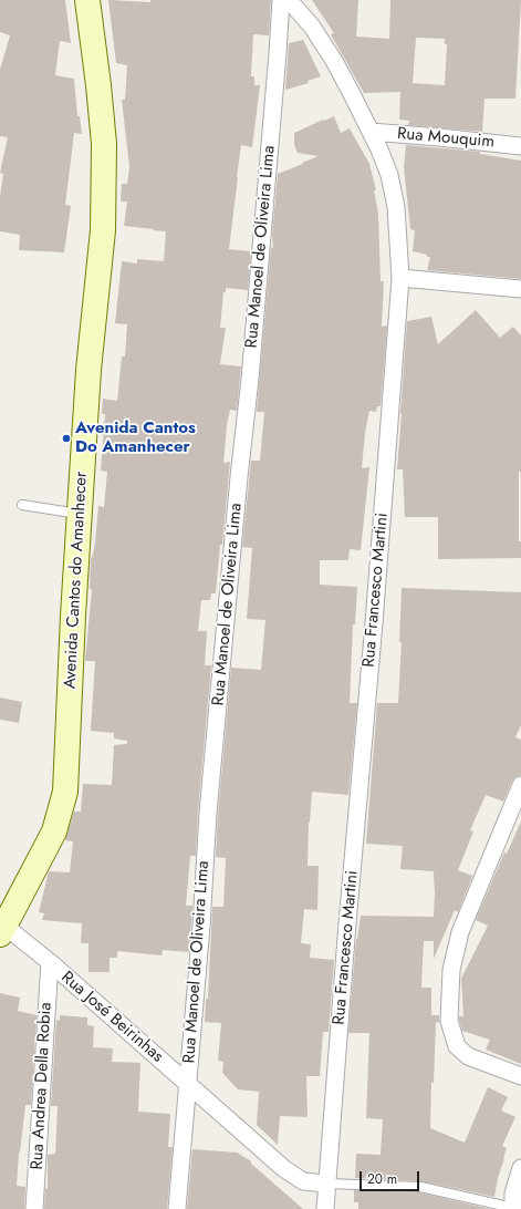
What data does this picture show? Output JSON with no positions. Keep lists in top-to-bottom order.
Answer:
{
  "streets": {
    "main road": ["Avenida Cantos do Amanhecer"],
    "street": [
      "Rua Mouquim",
      "Rua Manoel de Oliveira Lima",
      "Rua Francesco Martini",
      "Rua José Beirinhas",
      "Rua Andrea Della Robia"
    ]
  },
  "crossings": [
    ["Rua Mouquim", "Rua Francesco Martini"],
    ["Rua Manoel de Oliveira Lima", "Rua José Beirinhas"],
    ["Avenida Cantos do Amanhecer", "Rua José Beirinhas"],
    ["Rua Francesco Martini", "Rua José Beirinhas"],
    ["Rua José Beirinhas", "Rua Andrea Della Robia"]
  ],
  "places": ["Avenida Cantos Do Amanhecer"],
  "scale_bar": "20 m"
}
